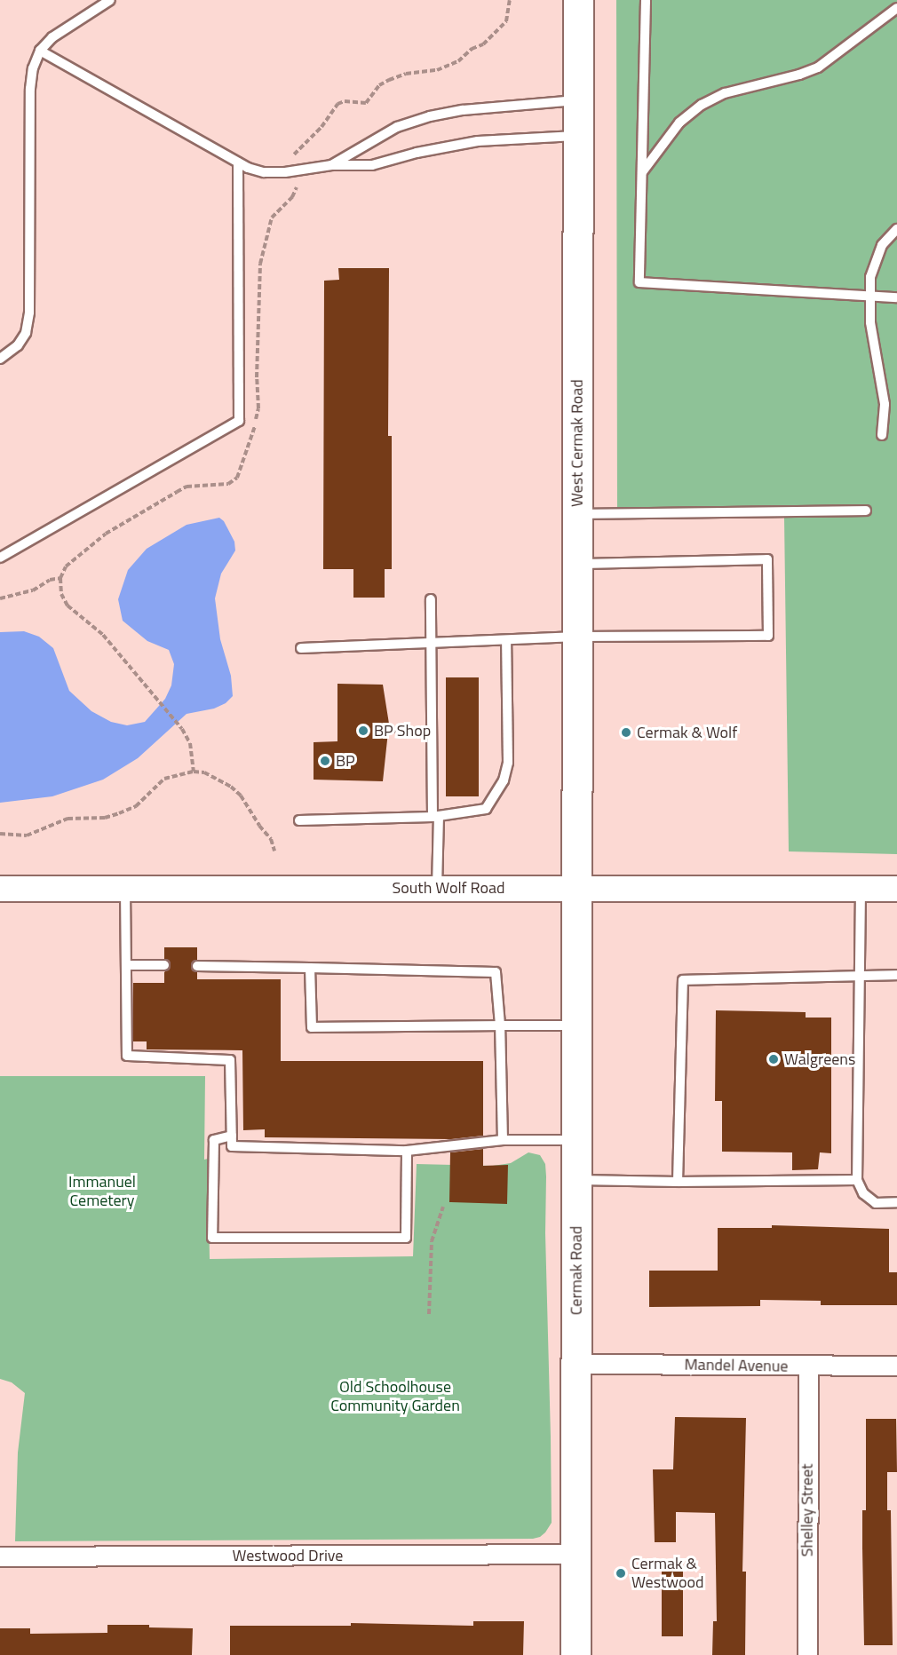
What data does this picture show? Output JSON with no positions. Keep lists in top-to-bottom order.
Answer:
{
  "streets": {
    "main road": ["West Cermak Road", "South Wolf Road", "Cermak Road"],
    "street": ["Mandel Avenue", "Shelley Street", "Westwood Drive"]
  },
  "crossings": [
    ["West Cermak Road", "South Wolf Road"],
    ["West Cermak Road", "Cermak Road"],
    ["South Wolf Road", "Cermak Road"],
    ["Cermak Road", "Mandel Avenue"],
    ["Cermak Road", "Westwood Drive"],
    ["Mandel Avenue", "Shelley Street"]
  ],
  "parks": ["Immanuel Cemetery", "Old Schoolhouse Community Garden"],
  "places": [
    "BP Shop",
    "Cermak & Wolf",
    "BP",
    "Walgreens",
    "Cermak & Westwood"
  ]
}
